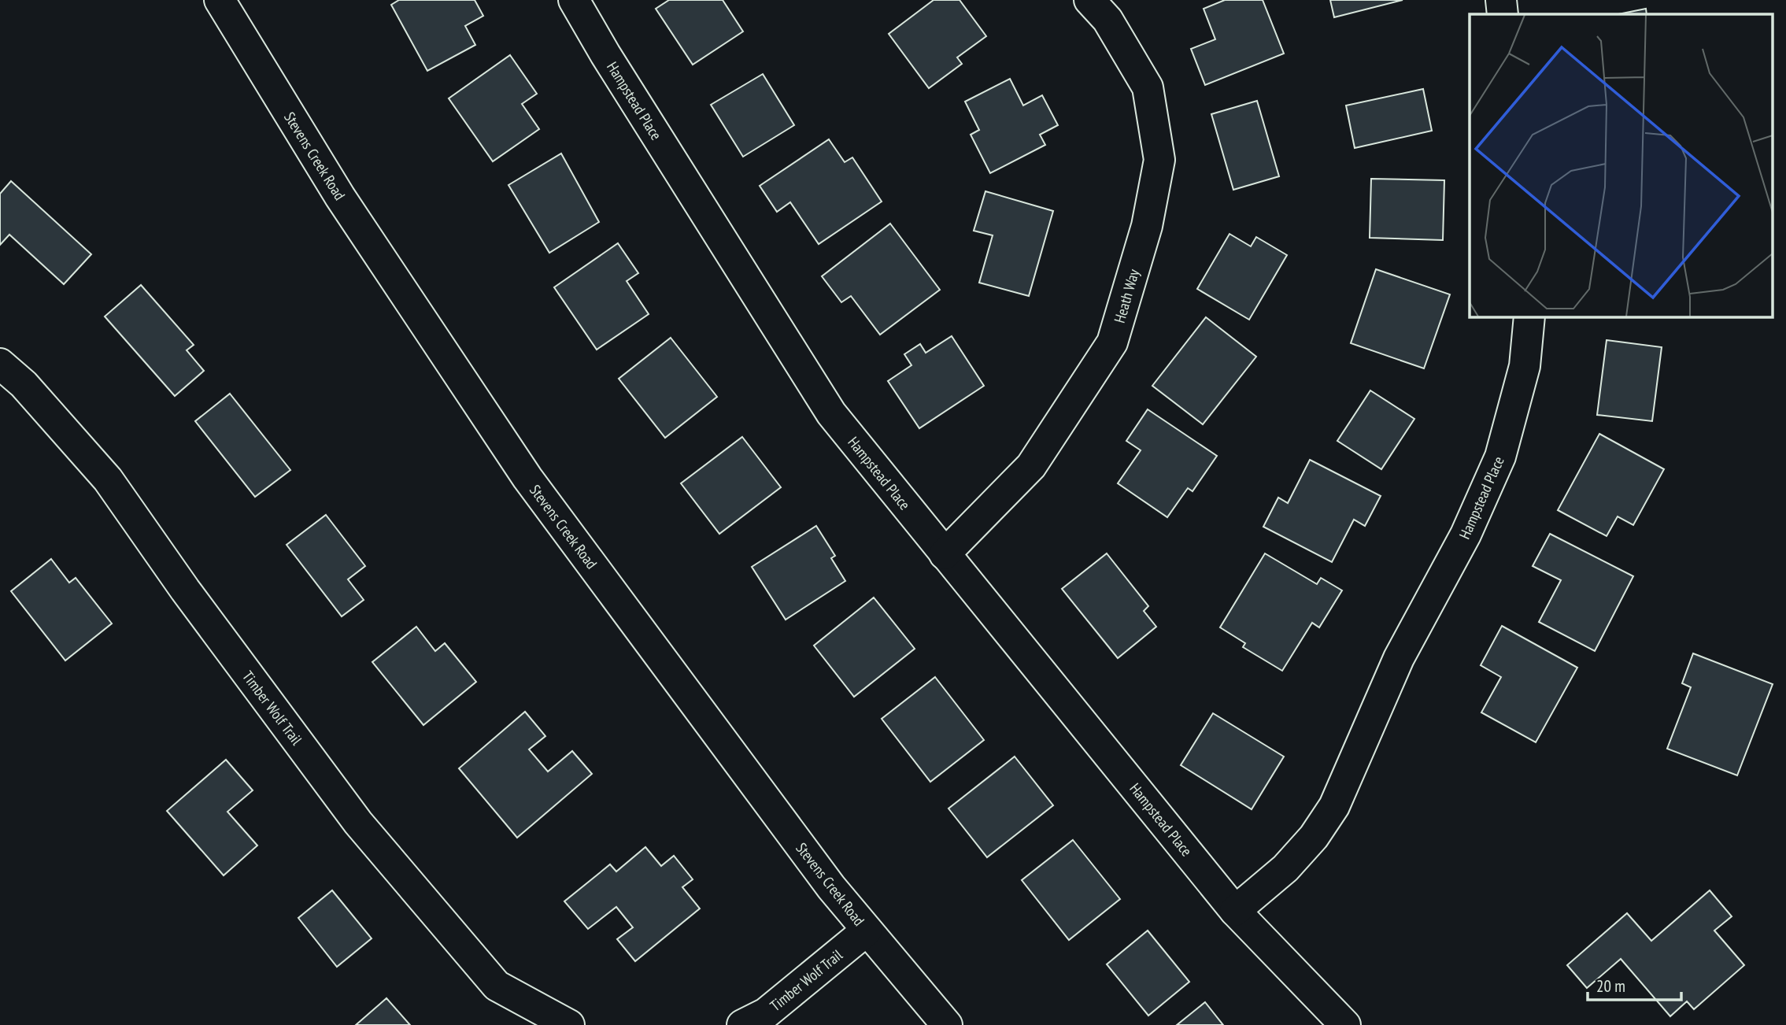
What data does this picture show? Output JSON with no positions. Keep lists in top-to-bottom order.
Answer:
{
  "streets": {
    "street": [
      "Hampstead Place",
      "Stevens Creek Road",
      "Heath Way",
      "Timber Wolf Trail"
    ]
  },
  "crossings": [
    ["Hampstead Place", "Heath Way"],
    ["Stevens Creek Road", "Timber Wolf Trail"]
  ],
  "scale_bar": "20 m"
}
